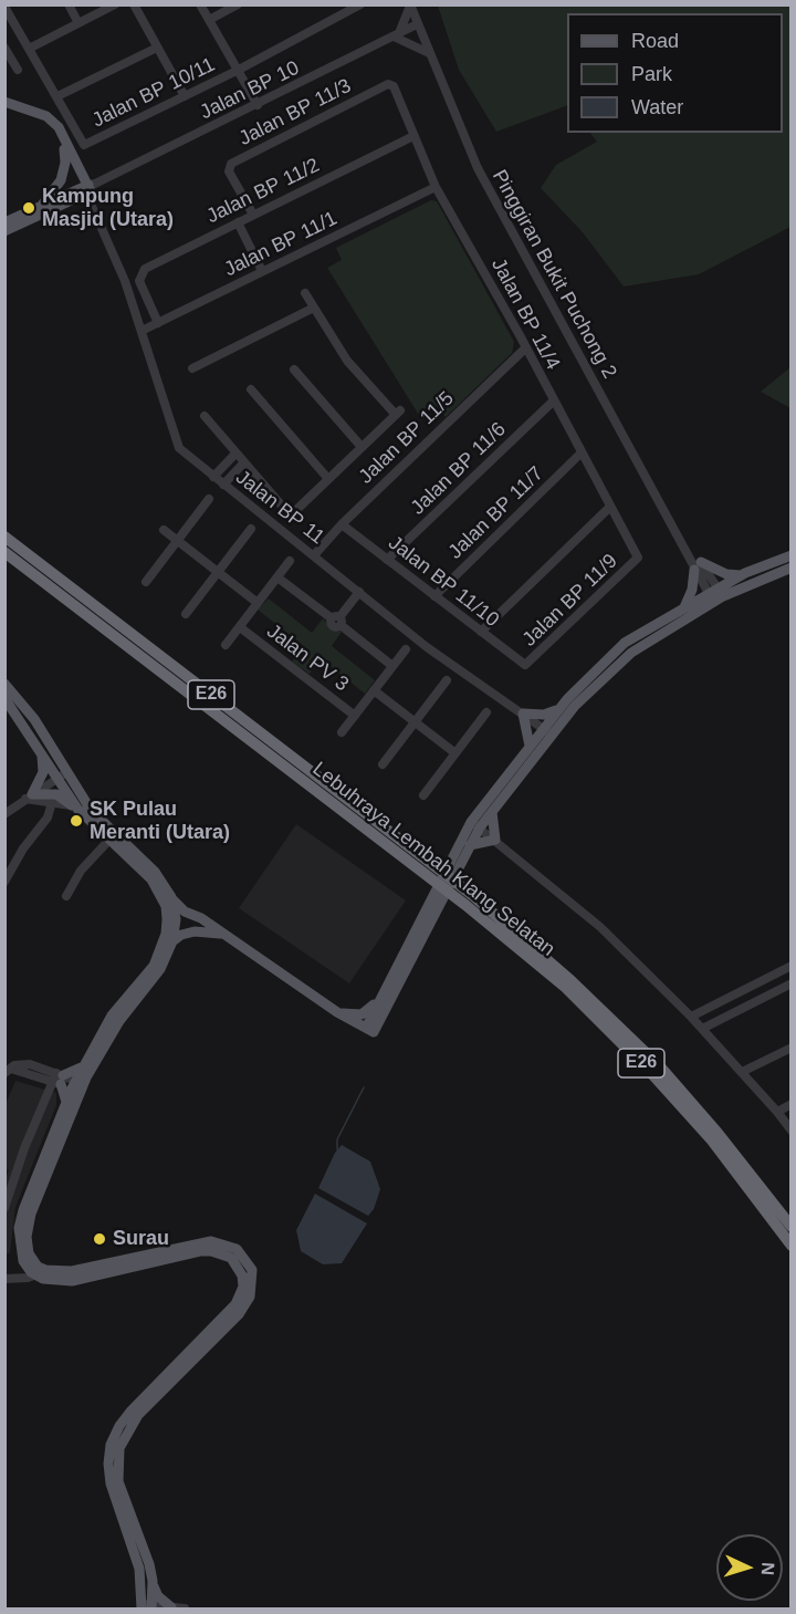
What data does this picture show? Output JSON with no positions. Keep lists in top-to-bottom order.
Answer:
{
  "streets": {
    "highway": ["E26", "Lebuhraya Lembah Klang Selatan"],
    "street": [
      "Jalan BP 10",
      "Jalan BP 10/11",
      "Jalan BP 11/3",
      "Jalan BP 11/2",
      "Jalan BP 11/1",
      "Pinggiran Bukit Puchong 2",
      "Jalan BP 11/4",
      "Jalan BP 11/5",
      "Jalan BP 11/6",
      "Jalan BP 11",
      "Jalan BP 11/7",
      "Jalan BP 11/10",
      "Jalan BP 11/9",
      "Jalan PV 3"
    ]
  },
  "crossings": [
    ["Jalan BP 10", "Pinggiran Bukit Puchong 2"],
    ["Jalan BP 10", "Jalan BP 11"],
    ["Jalan BP 11/3", "Jalan BP 11/2"],
    ["Jalan BP 11/3", "Jalan BP 11/4"],
    ["Jalan BP 11/2", "Jalan BP 11/1"],
    ["Jalan BP 11/2", "Jalan BP 11/4"],
    ["Jalan BP 11/1", "Jalan BP 11/4"],
    ["Jalan BP 11/1", "Jalan BP 11"],
    ["Jalan BP 11/4", "Jalan BP 11/5"],
    ["Jalan BP 11/4", "Jalan BP 11/6"],
    ["Jalan BP 11/4", "Jalan BP 11/7"],
    ["Jalan BP 11/4", "Jalan BP 11/9"],
    ["Jalan BP 11/5", "Jalan BP 11"],
    ["Jalan BP 11/5", "Jalan BP 11/10"],
    ["Jalan BP 11/6", "Jalan BP 11/10"],
    ["Jalan BP 11/7", "Jalan BP 11/10"],
    ["Jalan BP 11/10", "Jalan BP 11/9"]
  ],
  "places": ["Kampung Masjid (Utara)", "SK Pulau Meranti (Utara)", "Surau"],
  "legend": ["Road", "Park", "Water"],
  "north": "right"
}
